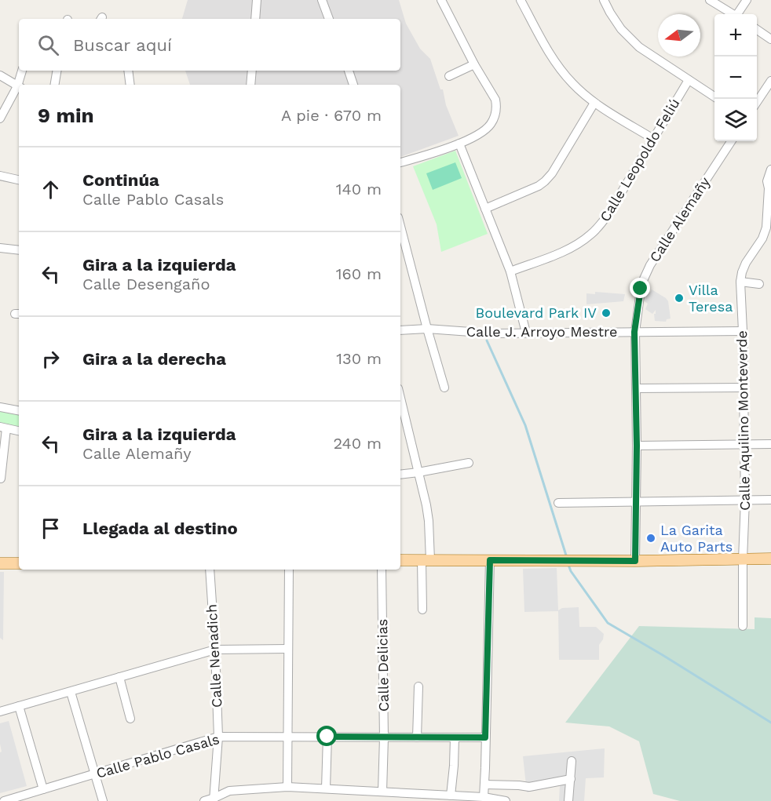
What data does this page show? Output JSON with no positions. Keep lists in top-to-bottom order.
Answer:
{
  "streets": {
    "street": [
      "Calle Leopoldo Feliú",
      "Calle Alemañy",
      "Calle J. Arroyo Mestre",
      "Calle Aquilino Monteverde",
      "Calle Nenadich",
      "Calle Delicias",
      "Calle Pablo Casals"
    ]
  },
  "crossings": [
    ["Calle Alemañy", "Calle J. Arroyo Mestre"],
    ["Calle J. Arroyo Mestre", "Calle Aquilino Monteverde"],
    ["Calle Nenadich", "Calle Pablo Casals"],
    ["Calle Delicias", "Calle Pablo Casals"]
  ],
  "places": ["Villa Teresa", "Boulevard Park IV", "La Garita Auto Parts"],
  "north": "left",
  "page": {
    "map_buttons": ["+", "−"],
    "search": "Buscar aquí",
    "heading": ["9 min", "A pie · 670 m"],
    "list": [
      ["Continúa", "Calle Pablo Casals", "140 m"],
      ["Gira a la izquierda", "Calle Desengaño", "160 m"],
      ["Gira a la derecha", "130 m"],
      ["Gira a la izquierda", "Calle Alemañy", "240 m"],
      "Llegada al destino"
    ]
  }
}
